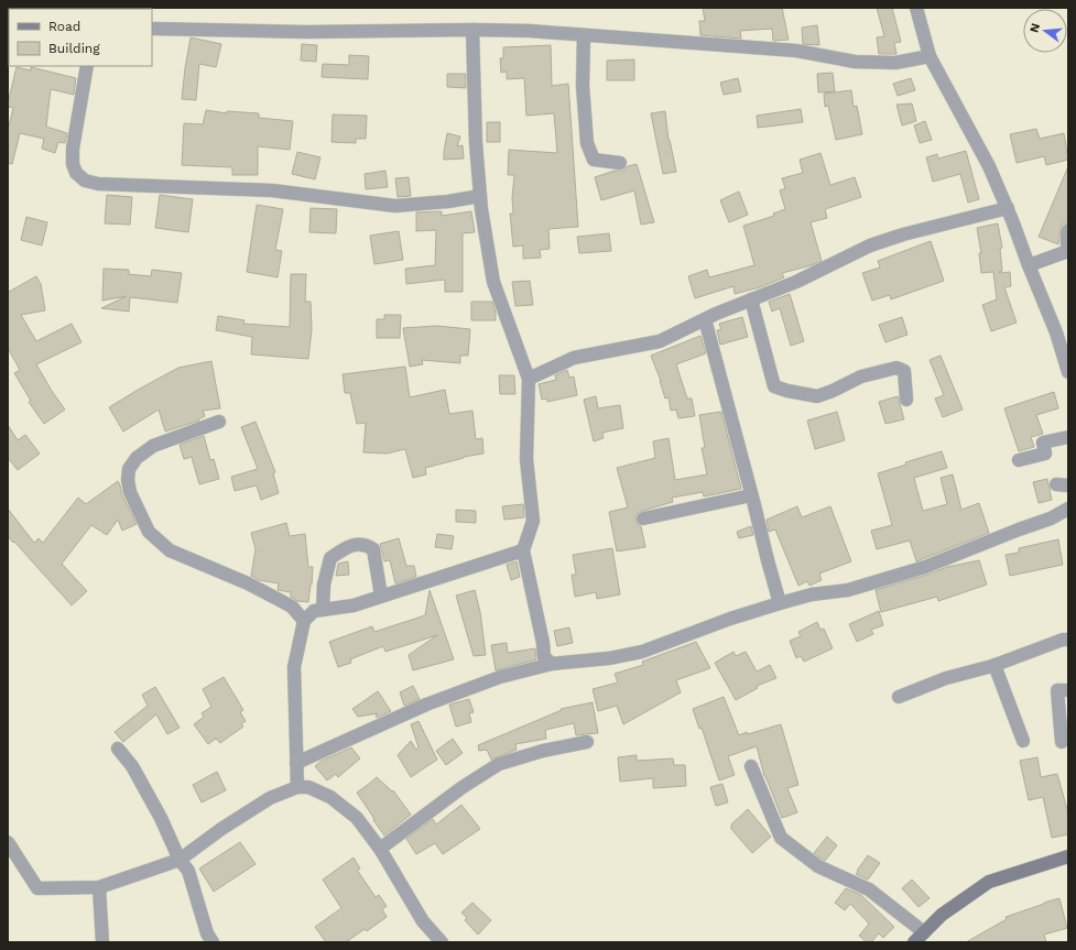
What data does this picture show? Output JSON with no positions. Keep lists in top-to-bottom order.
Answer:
{
  "legend": ["Road", "Building"],
  "north": "left"
}
